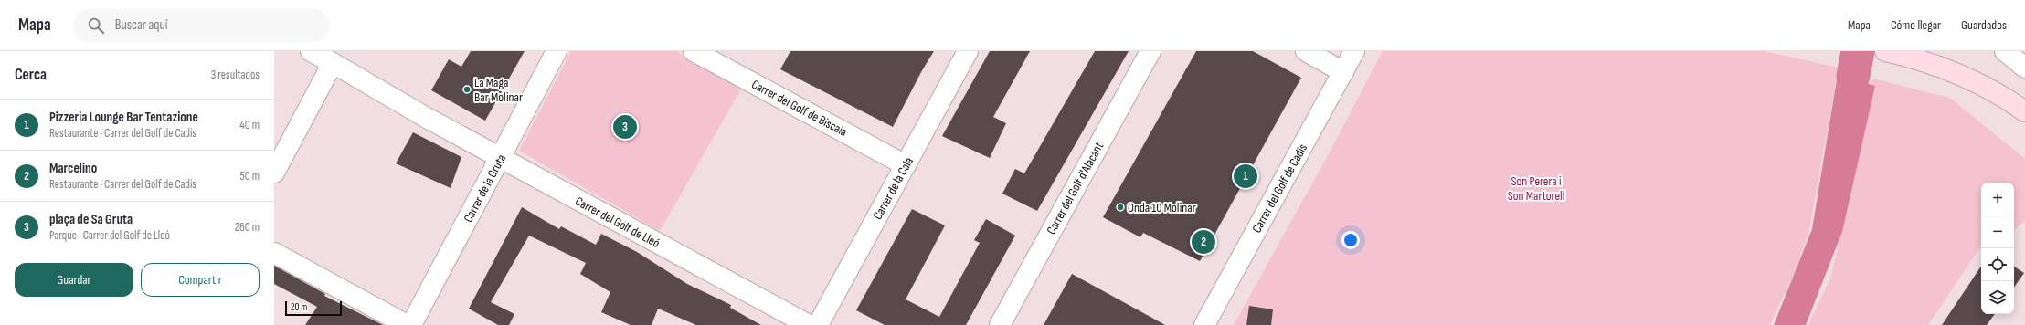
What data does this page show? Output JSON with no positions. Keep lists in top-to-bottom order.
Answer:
{
  "streets": {
    "street": [
      "Carrer del Golf de Biscaia",
      "Carrer de la Gruta",
      "Carrer de la Cala",
      "Carrer del Golf d'Alacant",
      "Carrer del Golf de Cadis",
      "Carrer del Golf de Lleó"
    ]
  },
  "crossings": [
    ["Carrer del Golf de Biscaia", "Carrer de la Cala"],
    ["Carrer de la Gruta", "Carrer del Golf de Lleó"]
  ],
  "parks": ["Son Perera i Son Martorell"],
  "places": ["La Maga Bar Molinar", "Onda 10 Molinar"],
  "scale_bar": "20 m",
  "page": {
    "header": "Mapa",
    "search": "Buscar aquí",
    "nav": ["Mapa", "Cómo llegar", "Guardados"],
    "heading": ["Cerca", "3 resultados"],
    "list": [
      {
        "mark": "1",
        "name": "Pizzeria Lounge Bar Tentazione",
        "note": "Restaurante · Carrer del Golf de Cadis",
        "value": "40 m"
      },
      {
        "mark": "2",
        "name": "Marcelino",
        "note": "Restaurante · Carrer del Golf de Cadis",
        "value": "50 m"
      },
      {
        "mark": "3",
        "name": "plaça de Sa Gruta",
        "note": "Parque · Carrer del Golf de Lleó",
        "value": "260 m"
      }
    ],
    "pins": ["3", "1", "2"],
    "map_buttons": ["+", "−"],
    "buttons": ["Guardar", "Compartir"],
    "scale": "20 m"
  }
}
